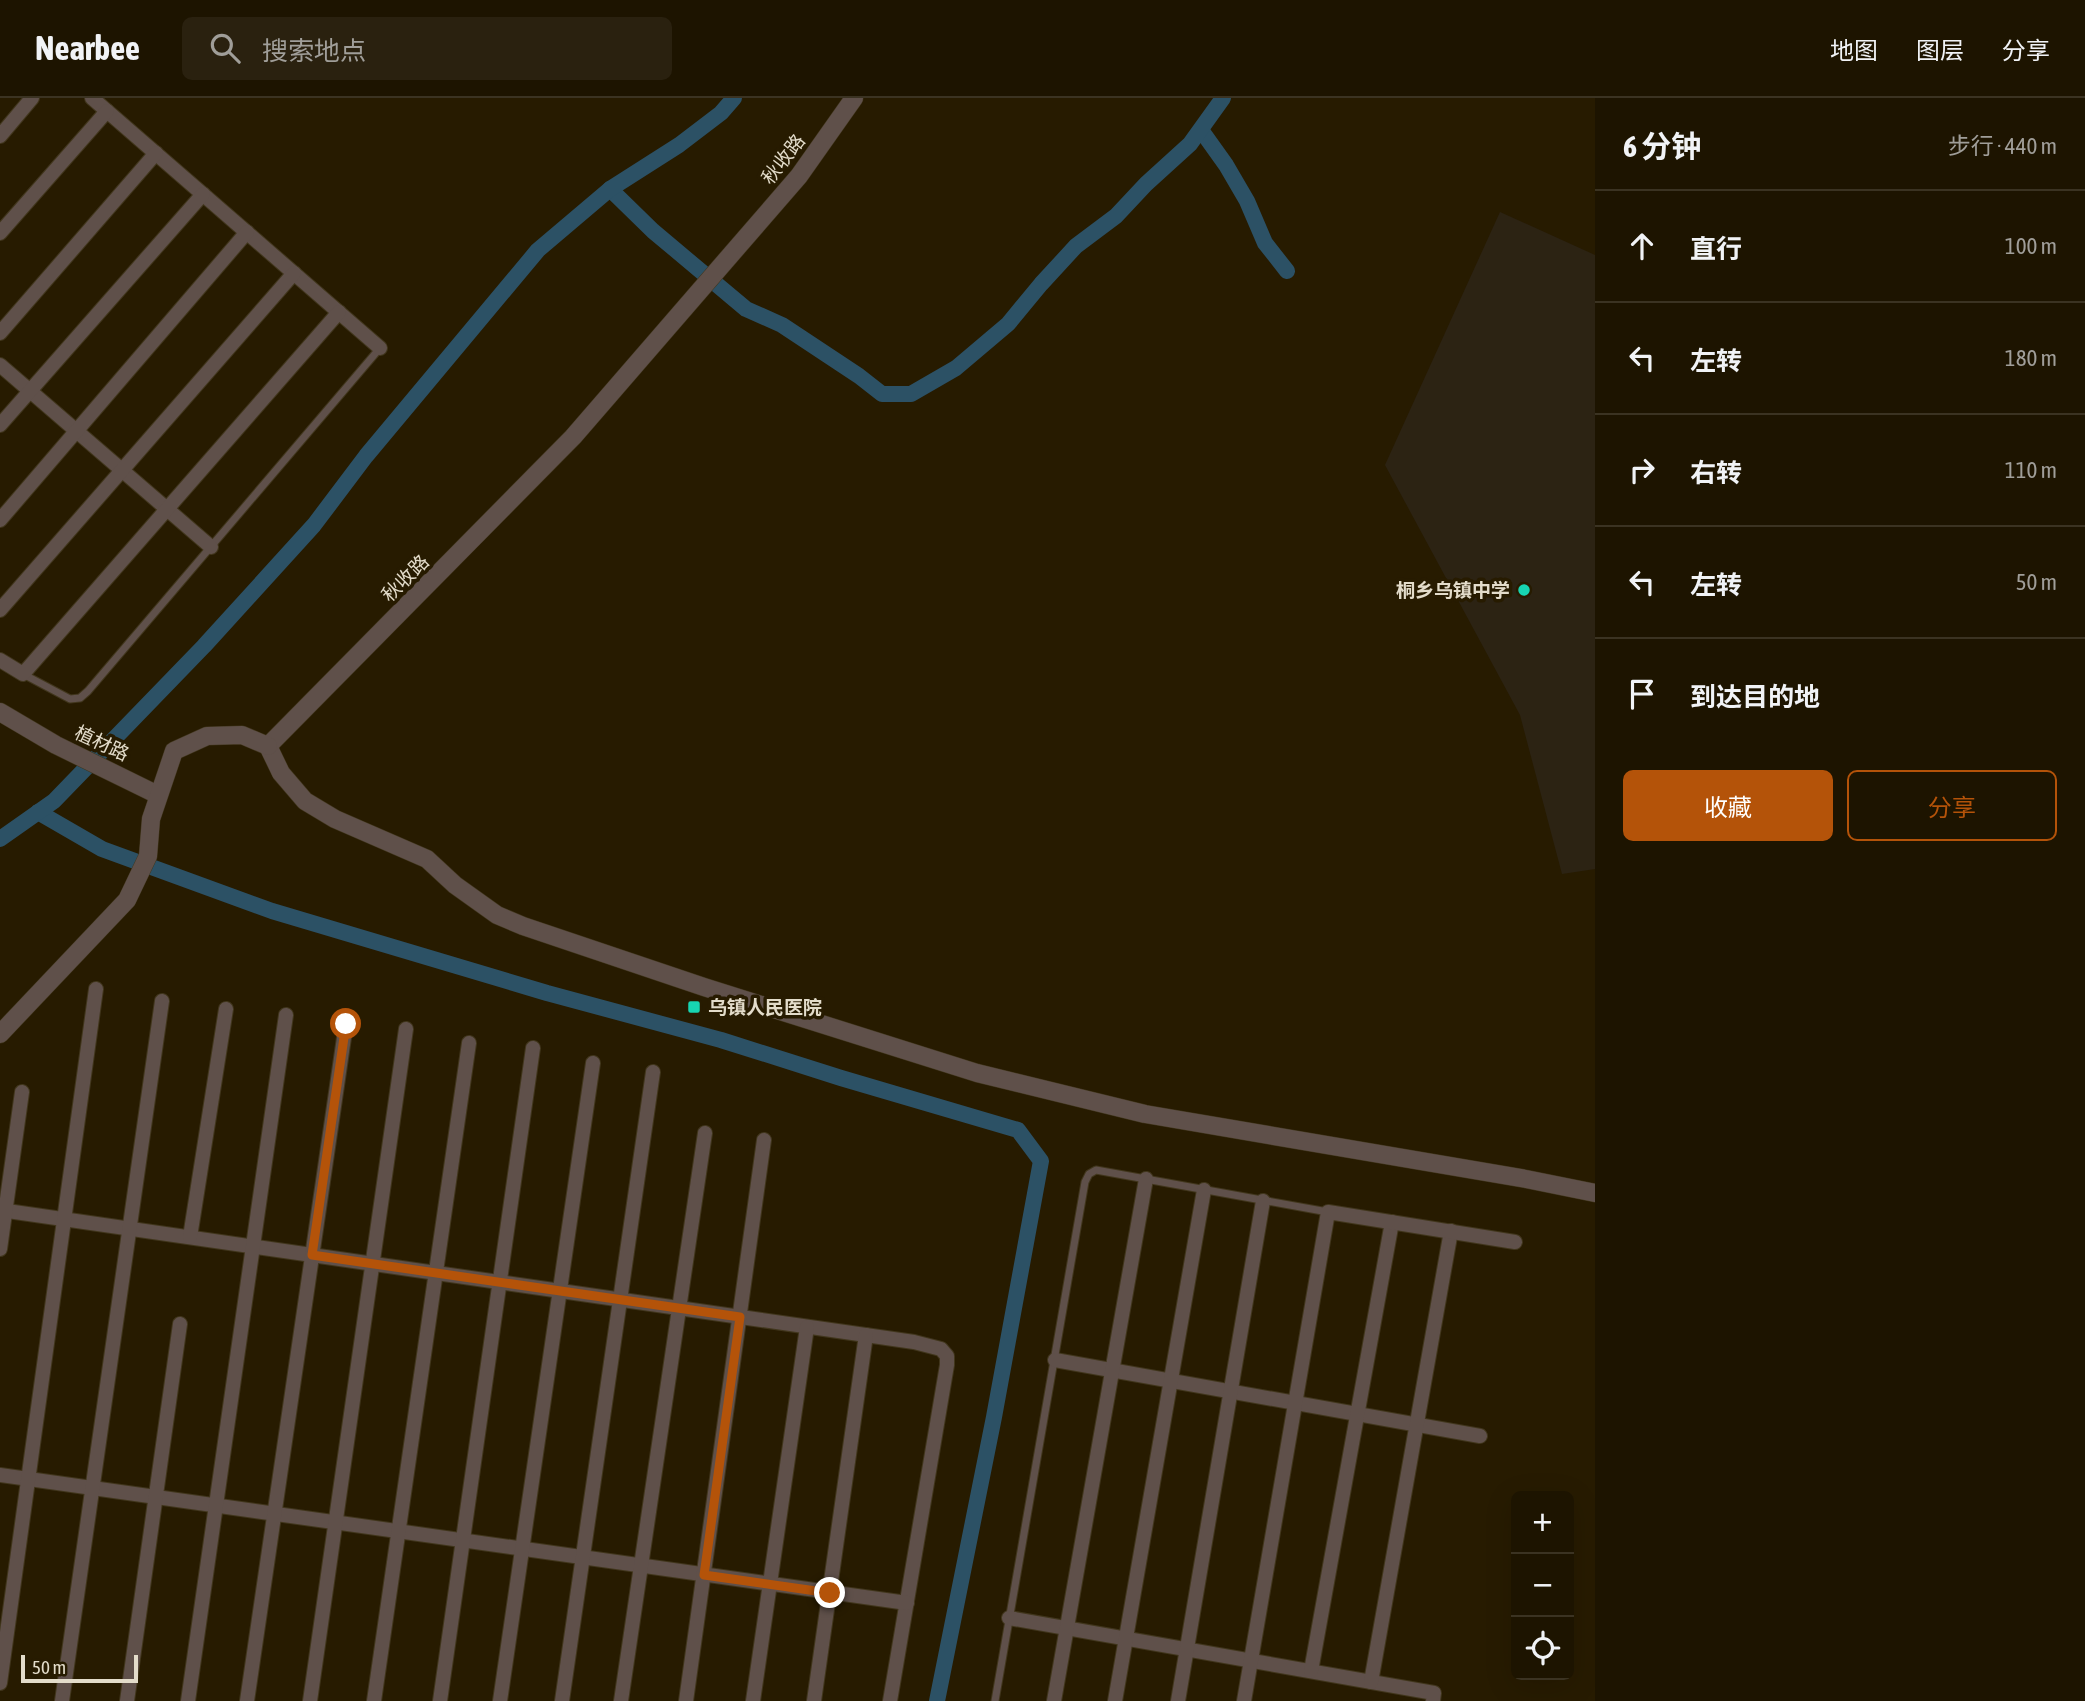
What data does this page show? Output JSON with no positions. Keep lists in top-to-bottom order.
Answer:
{
  "streets": {
    "street": ["秋收路", "植材路"]
  },
  "places": {
    "other": ["桐乡乌镇中学"],
    "transit": ["乌镇人民医院"]
  },
  "scale_bar": "50 m",
  "page": {
    "header": "Nearbee",
    "search": "搜索地点",
    "nav": ["地图", "图层", "分享"],
    "heading": ["6 分钟", "步行 · 440 m"],
    "list": [
      ["直行", "100 m"],
      ["左转", "180 m"],
      ["右转", "110 m"],
      ["左转", "50 m"],
      "到达目的地"
    ],
    "buttons": ["收藏", "分享"],
    "map_buttons": ["+", "−"],
    "scale": "50 m"
  }
}
